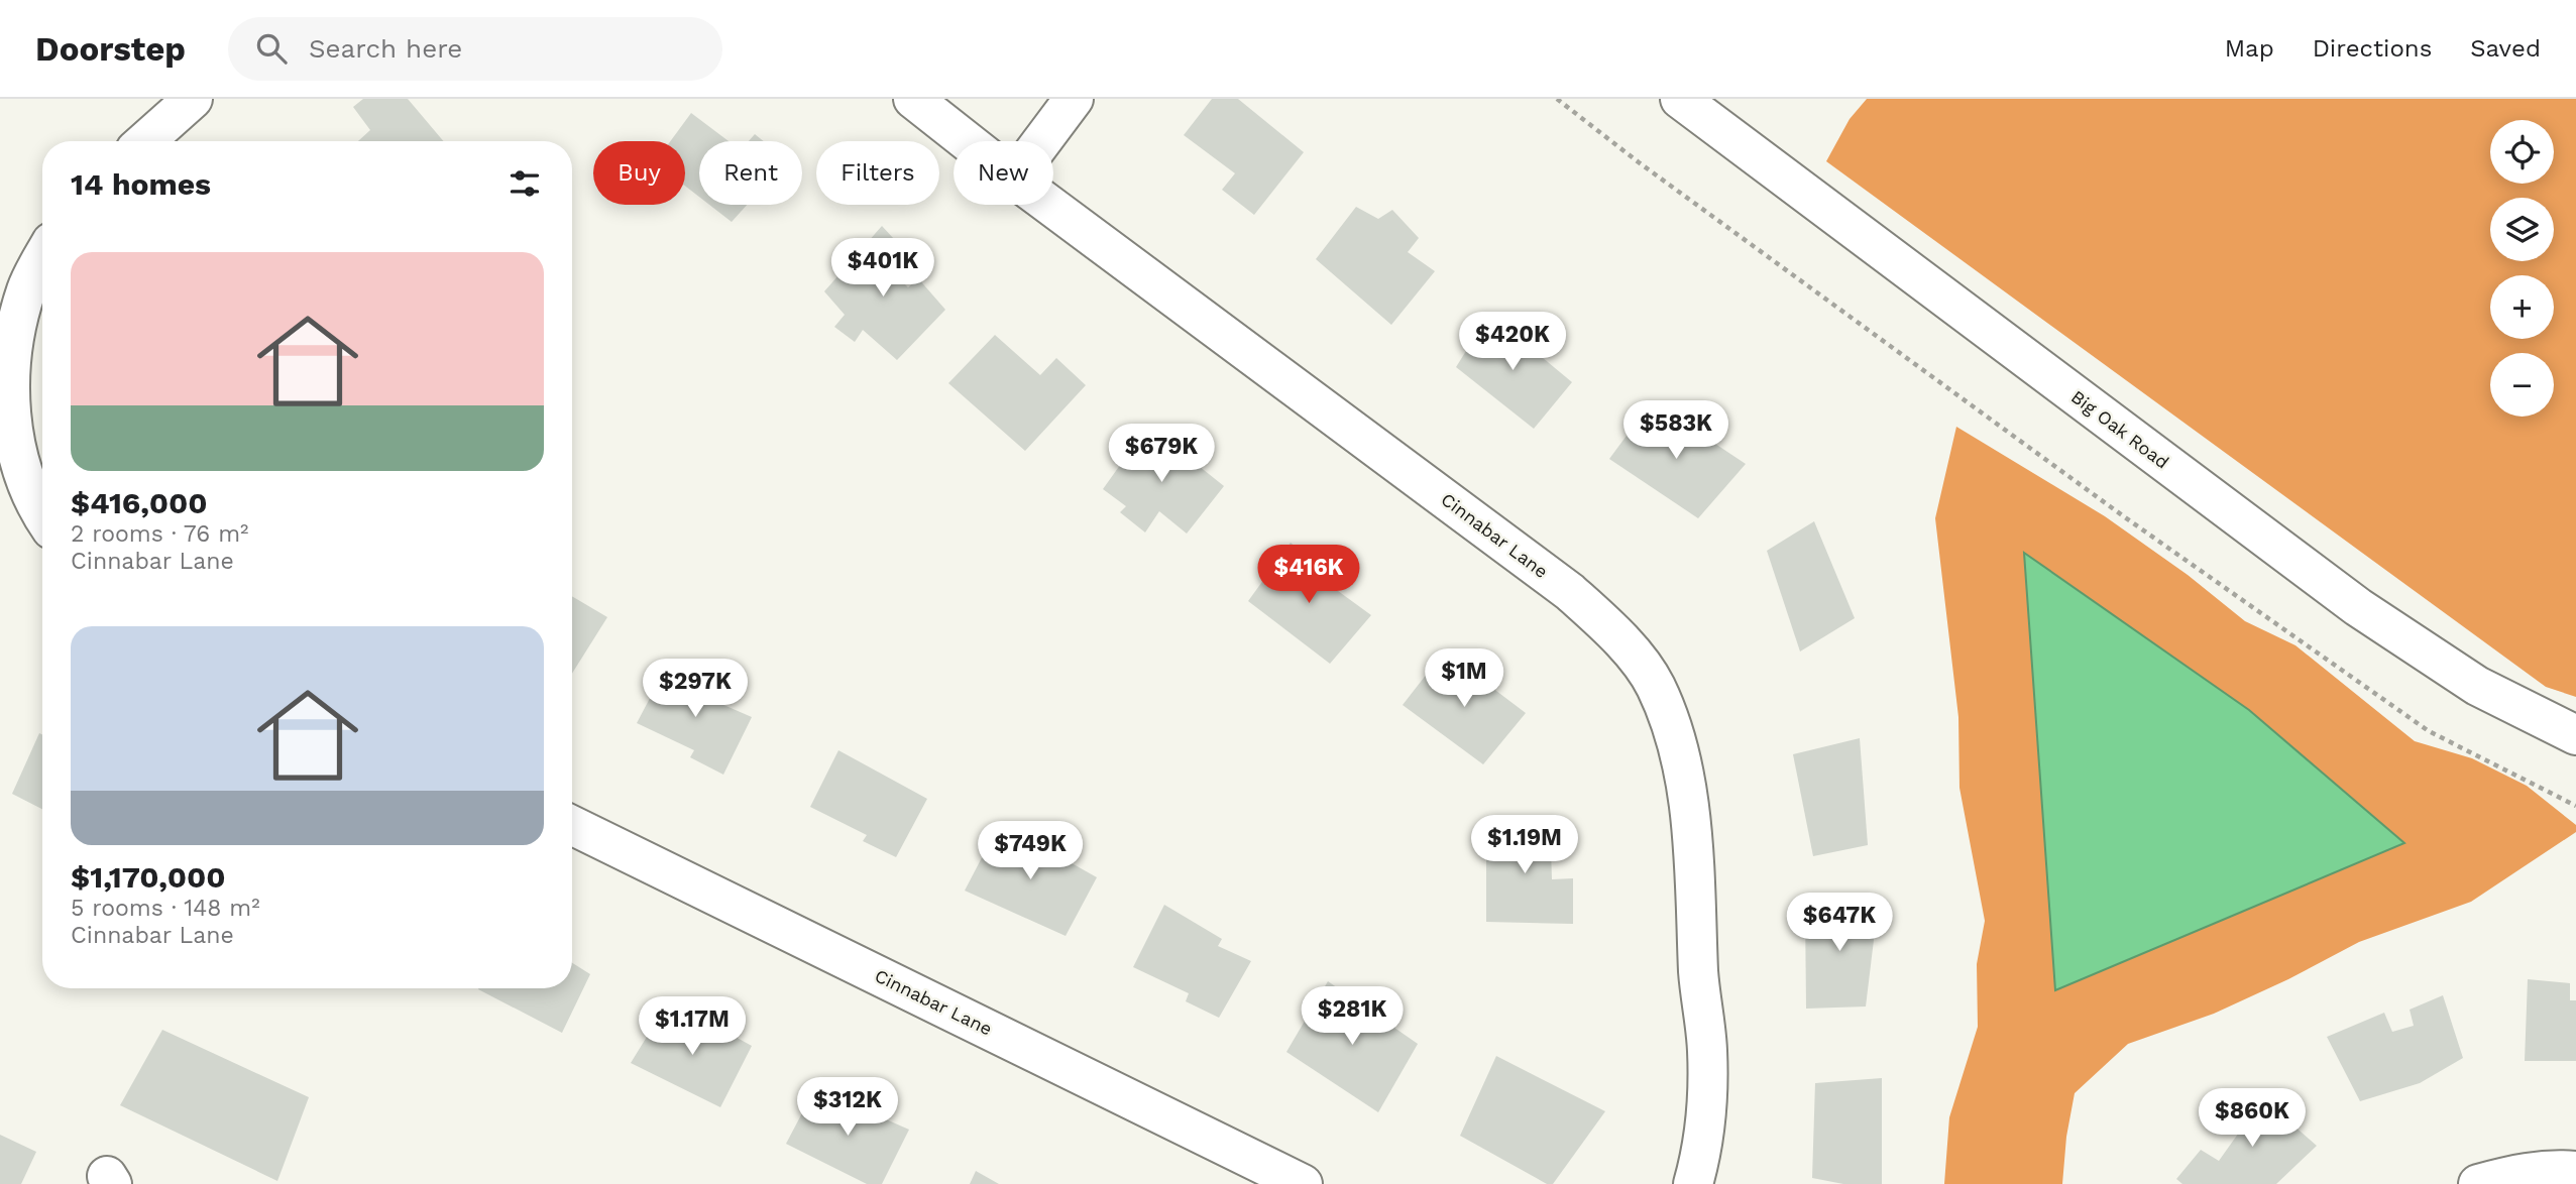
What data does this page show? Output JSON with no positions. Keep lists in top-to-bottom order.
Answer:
{
  "streets": {
    "street": ["Big Oak Road", "Cinnabar Lane"]
  },
  "page": {
    "header": "Doorstep",
    "search": "Search here",
    "nav": ["Map", "Directions", "Saved"],
    "map_buttons": ["+", "−"],
    "chip": [
      "Buy",
      "Rent",
      "Filters",
      "New"
    ],
    "heading": "14 homes",
    "list": [
      {
        "name": "$416,000",
        "note": "2 rooms · 76 m² · Cinnabar Lane"
      },
      {
        "name": "$1,170,000",
        "note": "5 rooms · 148 m² · Cinnabar Lane"
      }
    ],
    "price": [
      "$401K",
      "$420K",
      "$583K",
      "$679K",
      "$416K",
      "$1M",
      "$297K",
      "$1.19M",
      "$749K",
      "$647K",
      "$281K",
      "$1.17M",
      "$312K",
      "$860K"
    ]
  }
}
